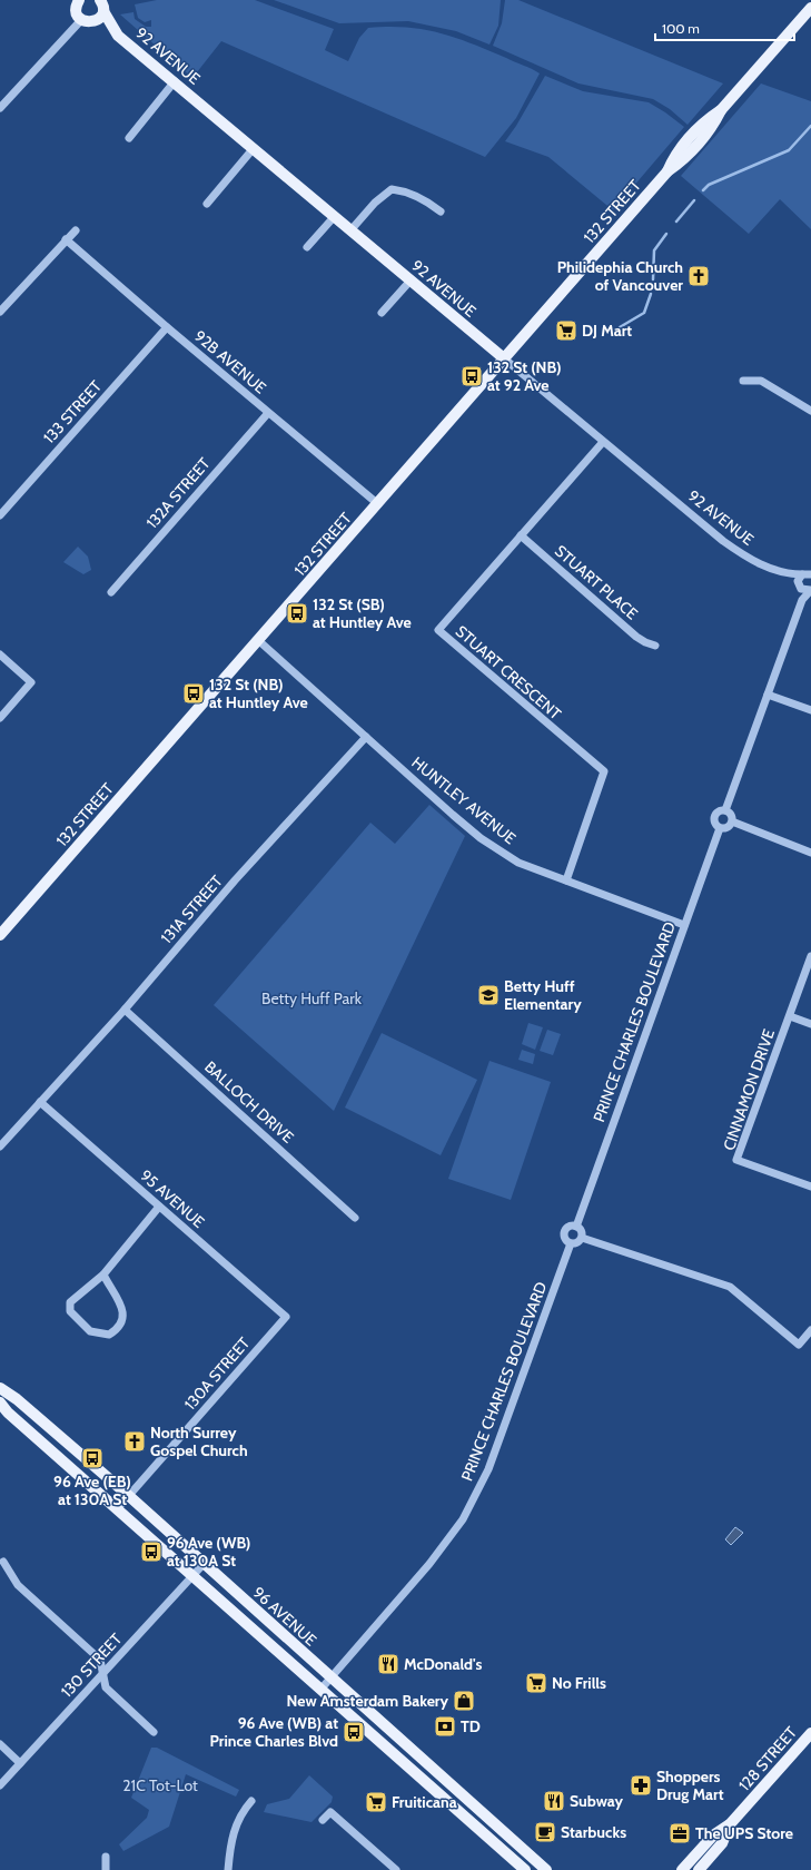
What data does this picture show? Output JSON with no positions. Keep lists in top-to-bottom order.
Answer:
{
  "streets": {
    "main road": [
      "92 AVENUE",
      "132 STREET",
      "96 AVENUE",
      "128 STREET"
    ],
    "street": [
      "92B AVENUE",
      "133 STREET",
      "132A STREET",
      "STUART PLACE",
      "STUART CRESCENT",
      "HUNTLEY AVENUE",
      "131A STREET",
      "PRINCE CHARLES BOULEVARD",
      "CINNAMON DRIVE",
      "BALLOCH DRIVE",
      "95 AVENUE",
      "130A STREET",
      "130 STREET"
    ]
  },
  "crossings": [
    ["92 AVENUE", "132 STREET"],
    ["92 AVENUE", "STUART CRESCENT"],
    ["132 STREET", "92B AVENUE"],
    ["132 STREET", "HUNTLEY AVENUE"],
    ["92B AVENUE", "133 STREET"],
    ["92B AVENUE", "132A STREET"],
    ["STUART PLACE", "STUART CRESCENT"],
    ["STUART CRESCENT", "HUNTLEY AVENUE"],
    ["HUNTLEY AVENUE", "131A STREET"],
    ["HUNTLEY AVENUE", "PRINCE CHARLES BOULEVARD"],
    ["131A STREET", "BALLOCH DRIVE"],
    ["131A STREET", "95 AVENUE"],
    ["PRINCE CHARLES BOULEVARD", "96 AVENUE"],
    ["95 AVENUE", "130A STREET"],
    ["130A STREET", "96 AVENUE"],
    ["96 AVENUE", "130 STREET"]
  ],
  "parks": ["Betty Huff Park", "21C Tot-Lot"],
  "places": {
    "church": ["Philidephia Church of Vancouver", "North Surrey Gospel Church"],
    "supermarket": ["DJ Mart", "No Frills", "Fruiticana"],
    "bus stop": [
      "132 St (NB) at 92 Ave",
      "132 St (SB) at Huntley Ave",
      "132 St (NB) at Huntley Ave",
      "96 Ave (EB) at 130A St",
      "96 Ave (WB) at 130A St",
      "96 Ave (WB) at Prince Charles Blvd"
    ],
    "school or university": ["Betty Huff Elementary"],
    "restaurant": ["McDonald's", "Subway"],
    "shop": ["New Amsterdam Bakery"],
    "bank": ["TD"],
    "pharmacy": ["Shoppers Drug Mart"],
    "cafe": ["Starbucks"],
    "office": ["The UPS Store"]
  },
  "scale_bar": "100 m"
}
